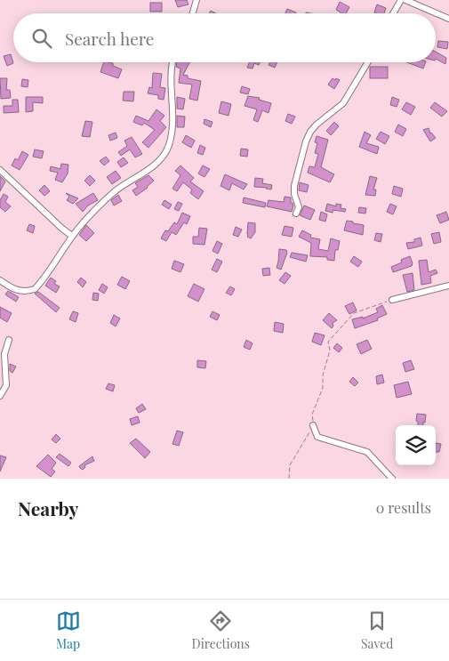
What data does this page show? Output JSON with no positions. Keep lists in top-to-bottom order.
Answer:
{
  "page": {
    "search": "Search here",
    "heading": ["Nearby", "0 results"],
    "nav": ["Map", "Directions", "Saved"]
  }
}
